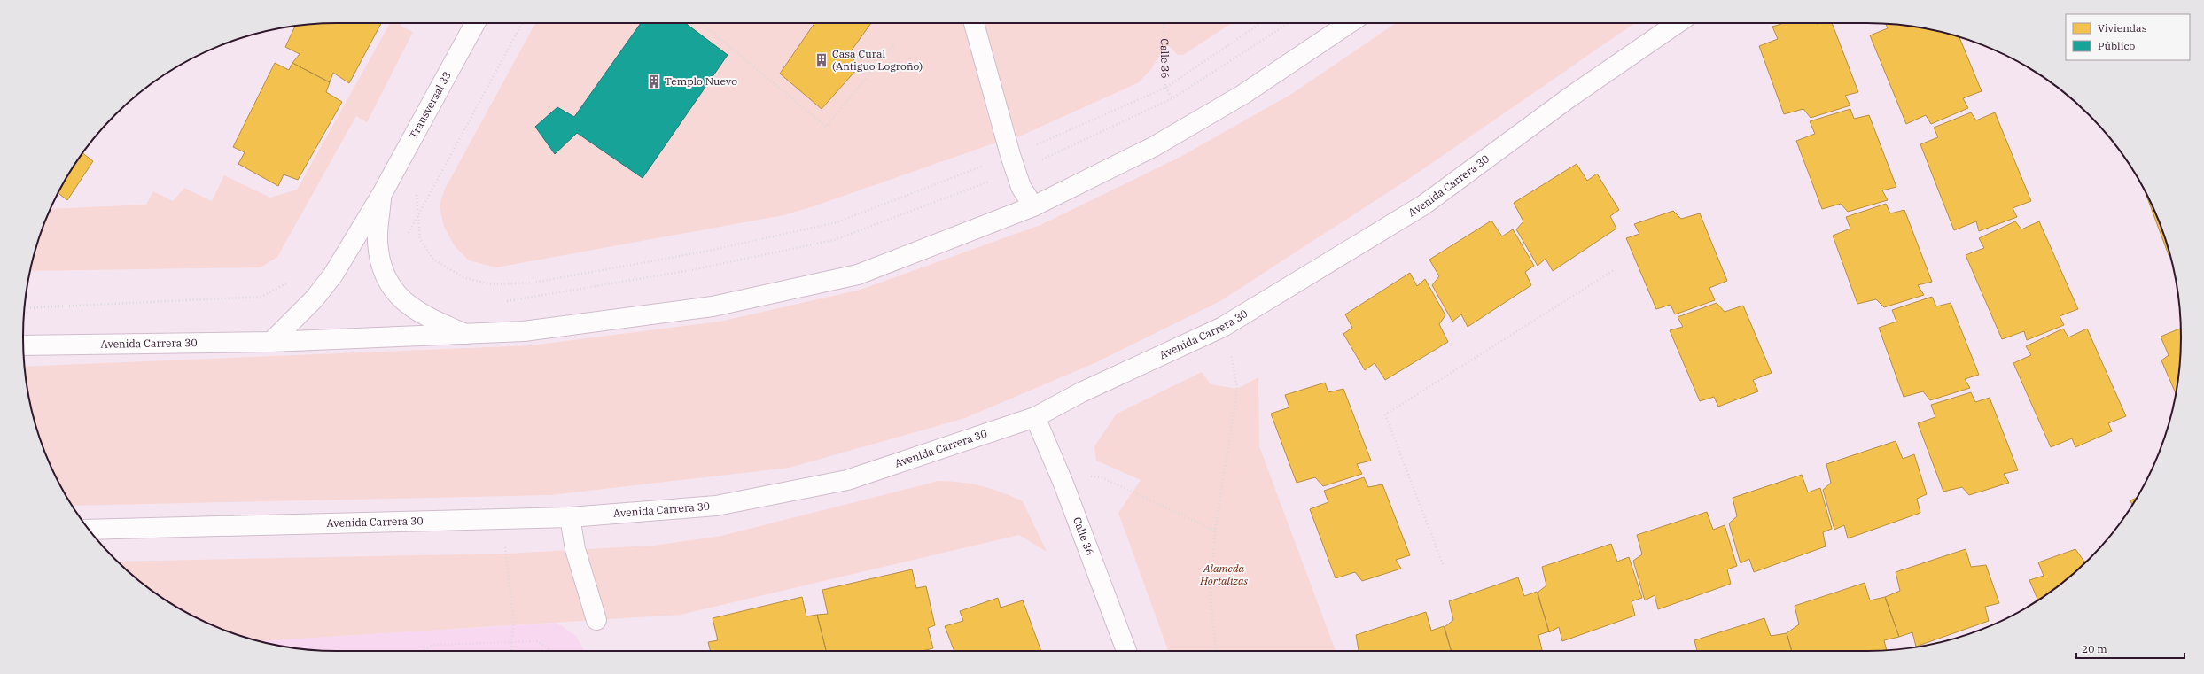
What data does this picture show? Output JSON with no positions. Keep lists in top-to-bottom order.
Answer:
{
  "streets": {
    "main road": ["Calle 36", "Transversal 33", "Avenida Carrera 30"]
  },
  "crossings": [
    ["Calle 36", "Avenida Carrera 30"],
    ["Transversal 33", "Avenida Carrera 30"]
  ],
  "parks": ["Alameda Hortalizas"],
  "places": {
    "building": ["Casa Cural (Antiguo Logroño)", "Templo Nuevo"]
  },
  "legend": ["Viviendas", "Público"],
  "scale_bar": "20 m"
}
